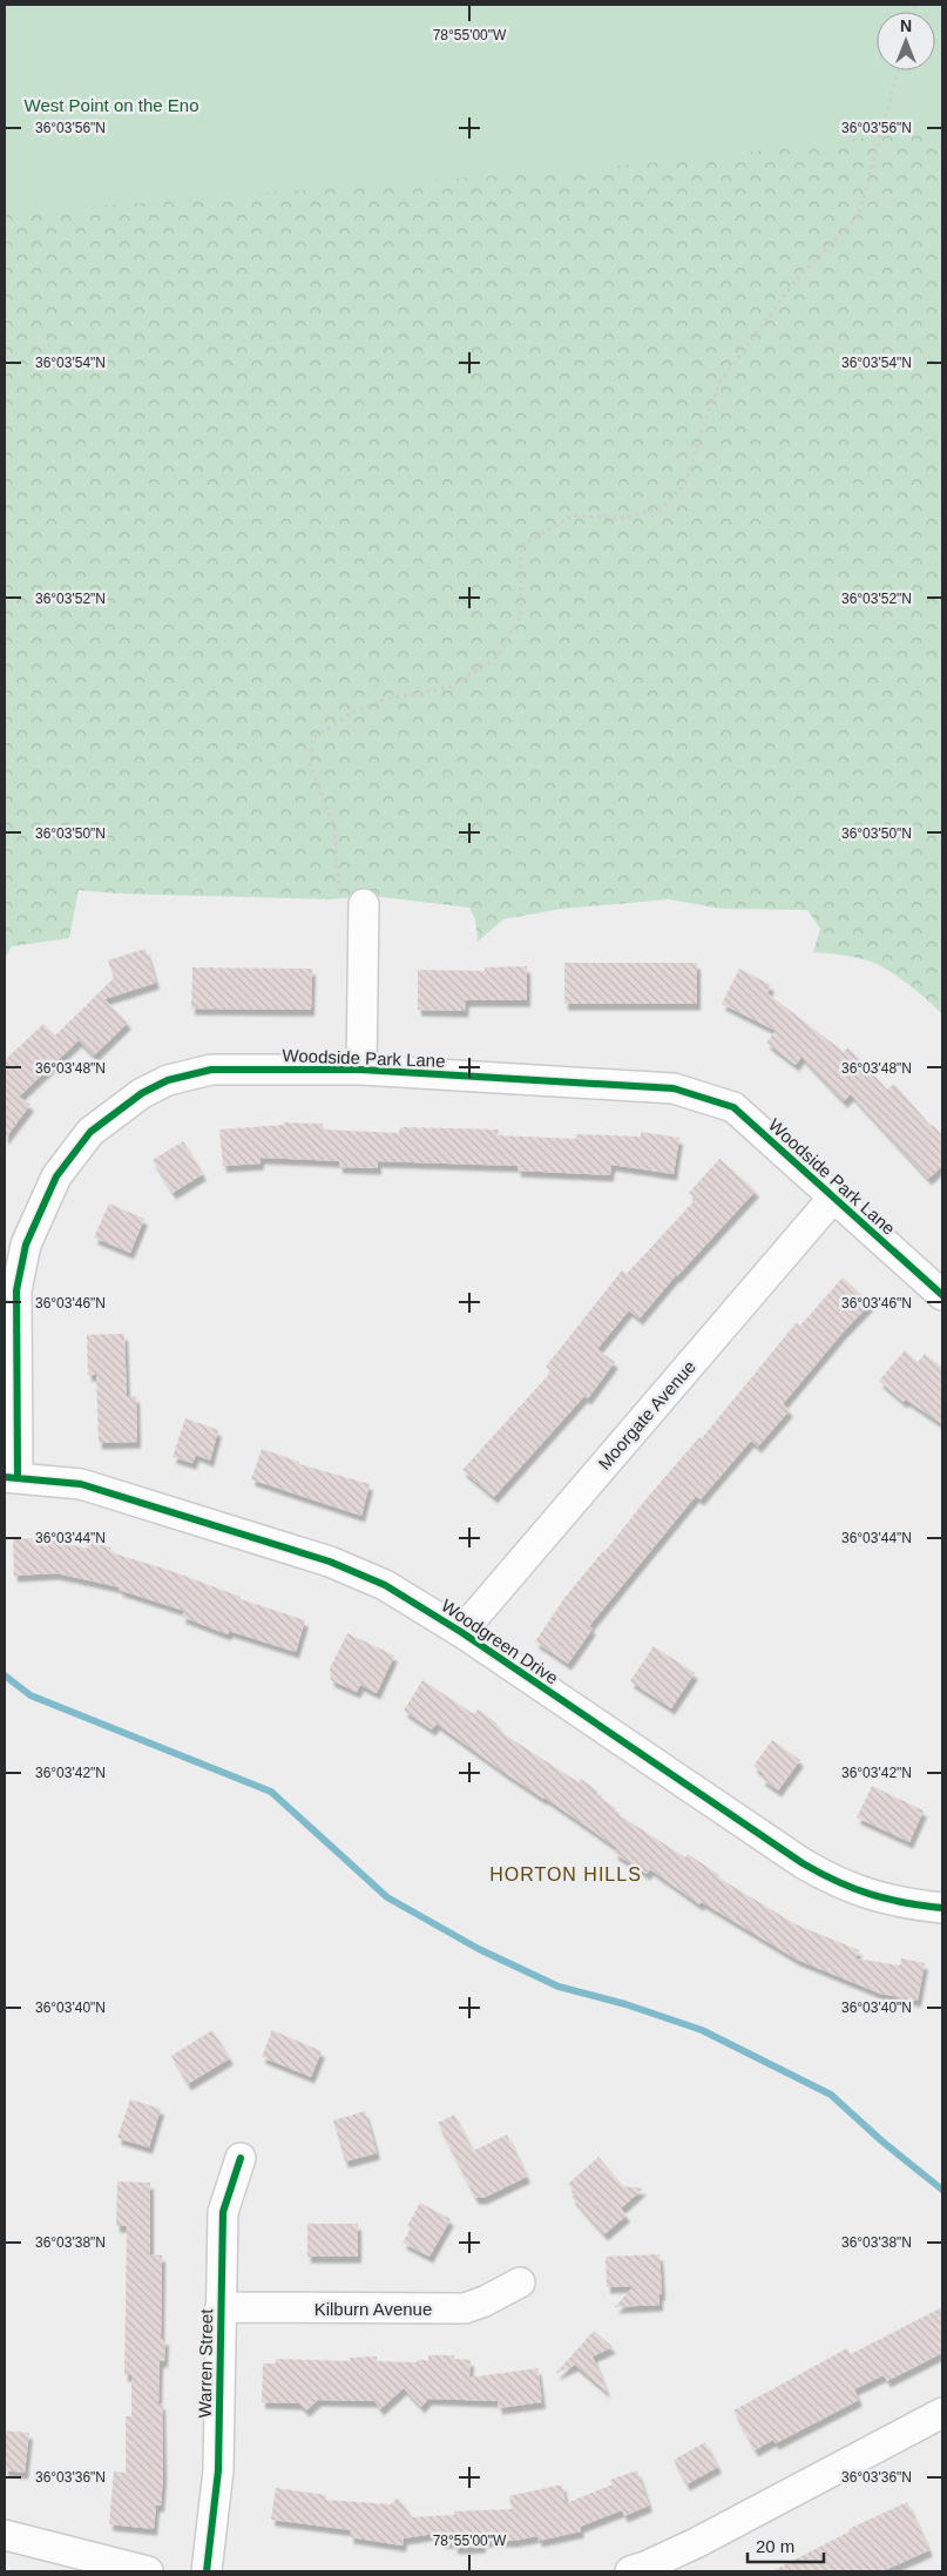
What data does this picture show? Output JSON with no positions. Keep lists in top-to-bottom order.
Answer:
{
  "streets": {
    "street": [
      "Woodside Park Lane",
      "Moorgate Avenue",
      "Woodgreen Drive",
      "Kilburn Avenue",
      "Warren Street"
    ]
  },
  "crossings": [
    ["Woodside Park Lane", "Moorgate Avenue"],
    ["Woodside Park Lane", "Woodgreen Drive"],
    ["Moorgate Avenue", "Woodgreen Drive"],
    ["Kilburn Avenue", "Warren Street"]
  ],
  "districts": ["HORTON HILLS"],
  "parks": ["West Point on the Eno"],
  "scale_bar": "20 m",
  "north": "top",
  "coordinates": [
    "78°55'00\"W",
    "36°03'56\"N",
    "36°03'54\"N",
    "36°03'52\"N",
    "36°03'50\"N",
    "36°03'48\"N",
    "36°03'46\"N",
    "36°03'44\"N",
    "36°03'42\"N",
    "36°03'40\"N",
    "36°03'38\"N",
    "36°03'36\"N"
  ]
}
